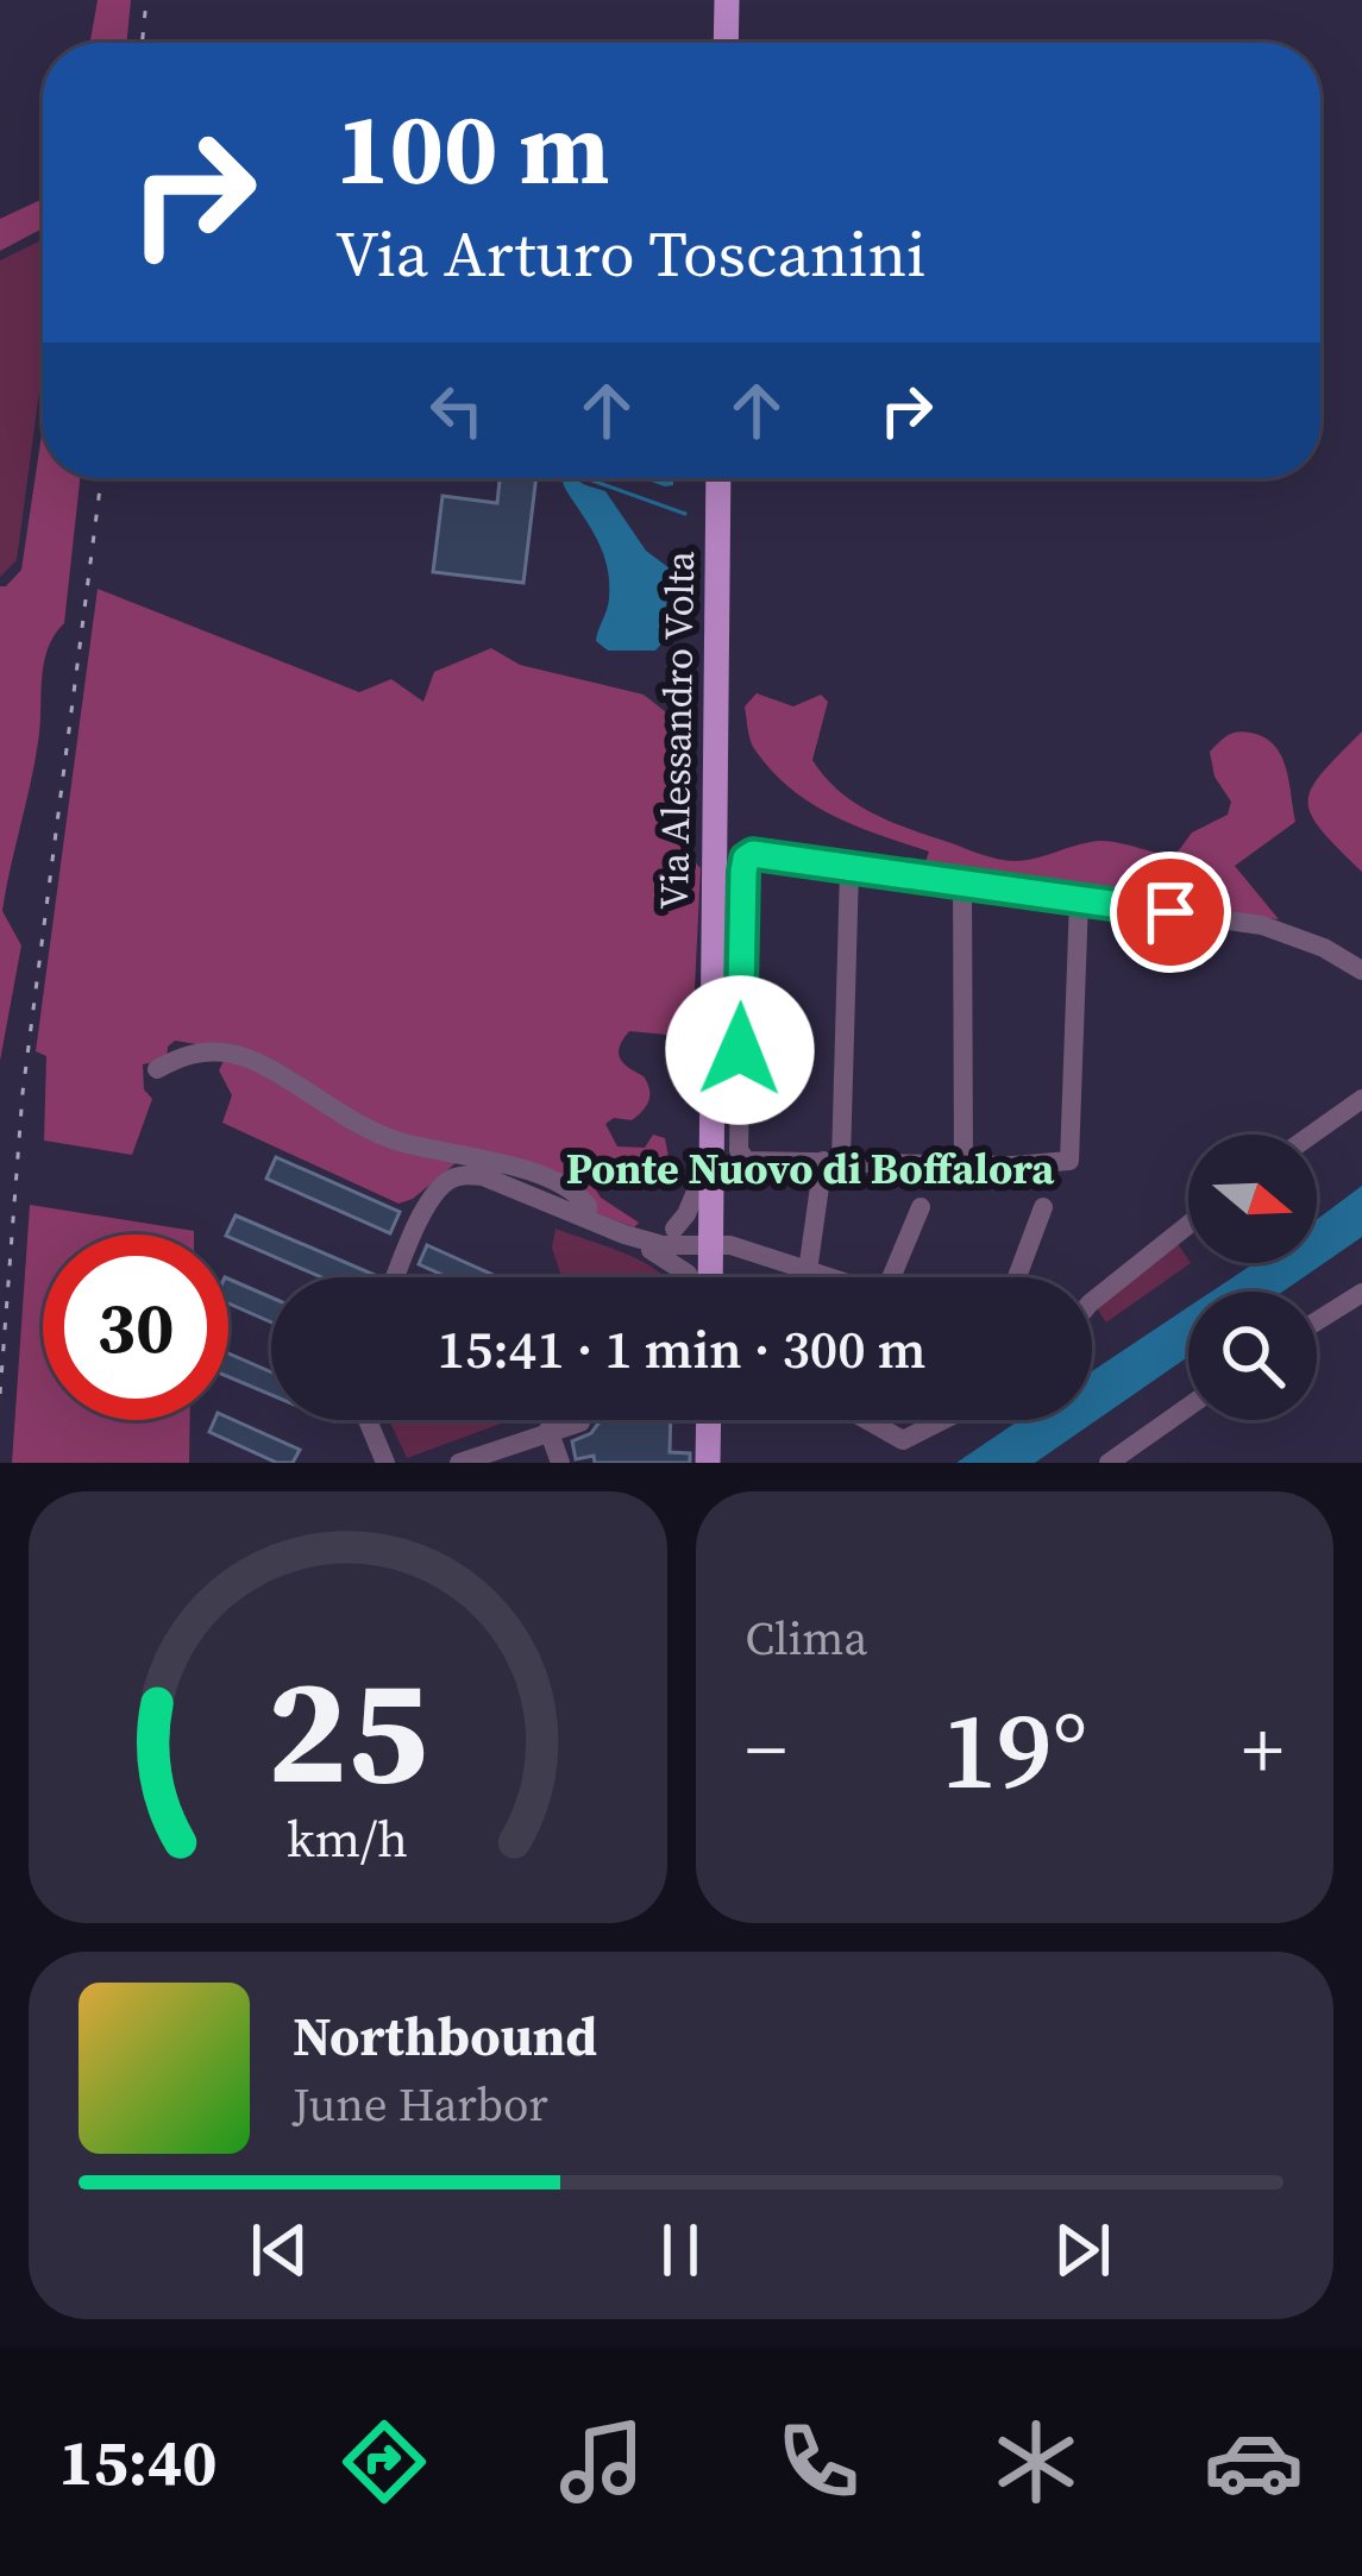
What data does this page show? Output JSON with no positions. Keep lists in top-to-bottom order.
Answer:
{
  "streets": {
    "main road": ["Via Alessandro Volta"]
  },
  "districts": ["Ponte Nuovo di Boffalora"],
  "north": "right",
  "page": {
    "turn": ["100 m", "Via Arturo Toscanini"],
    "limit": "30",
    "trip": "15:41 · 1 min · 300 m",
    "tile": "Clima",
    "heat": ["−", "19°", "+"],
    "song": ["Northbound", "June Harbor"],
    "tabs": "15:40",
    "gauge": ["25", "km/h"]
  }
}
